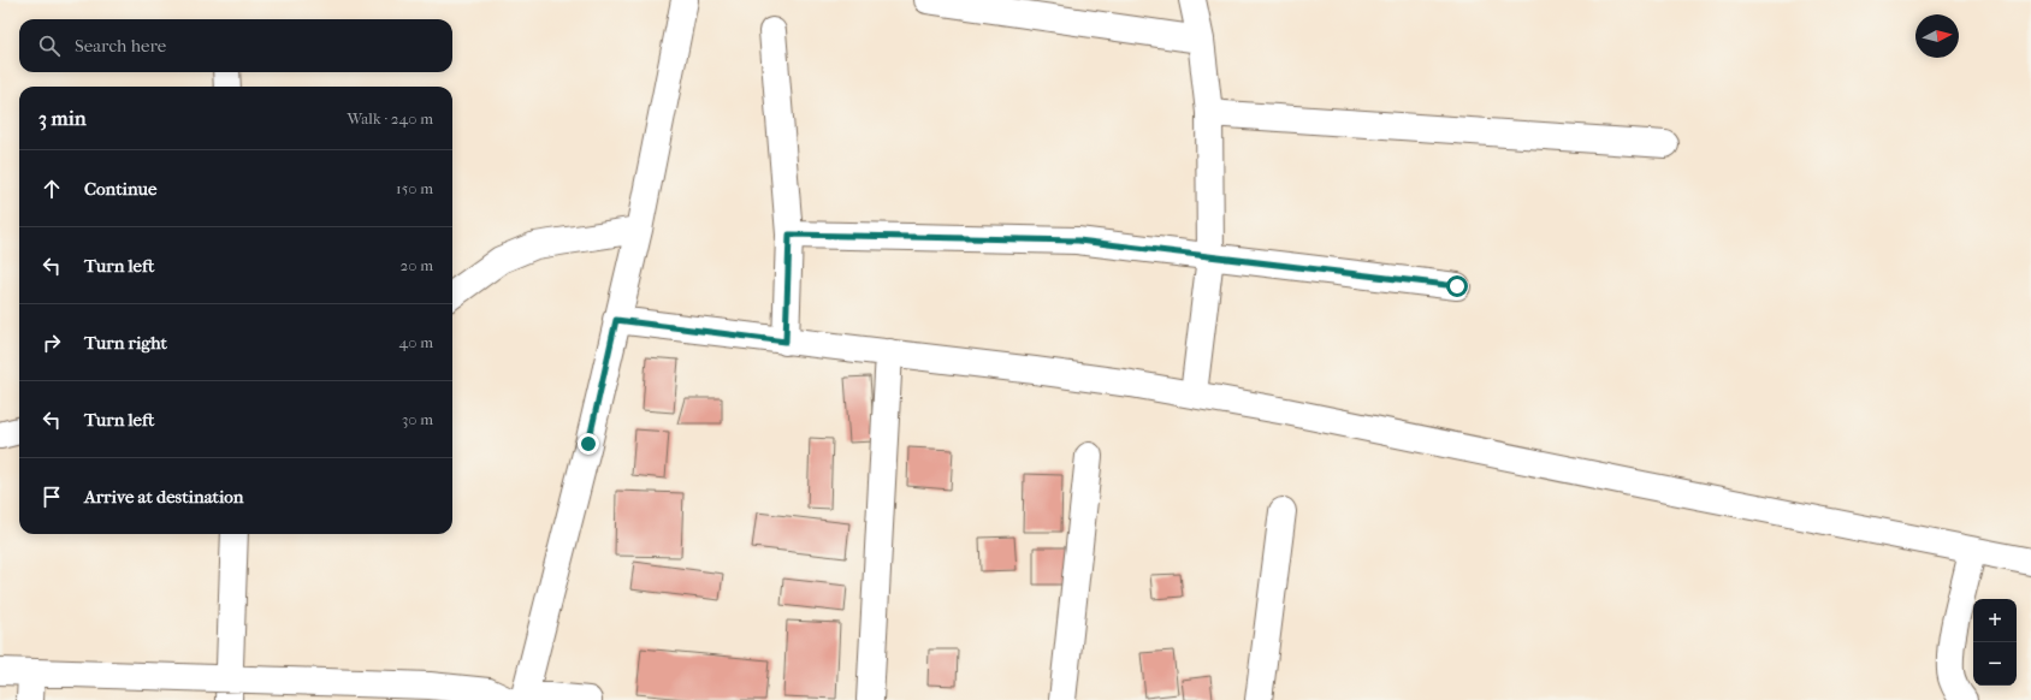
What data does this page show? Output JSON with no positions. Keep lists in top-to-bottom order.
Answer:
{
  "north": "right",
  "page": {
    "search": "Search here",
    "heading": ["3 min", "Walk · 240 m"],
    "list": [
      ["Continue", "150 m"],
      ["Turn left", "20 m"],
      ["Turn right", "40 m"],
      ["Turn left", "30 m"],
      "Arrive at destination"
    ],
    "map_buttons": ["+", "−"]
  }
}
